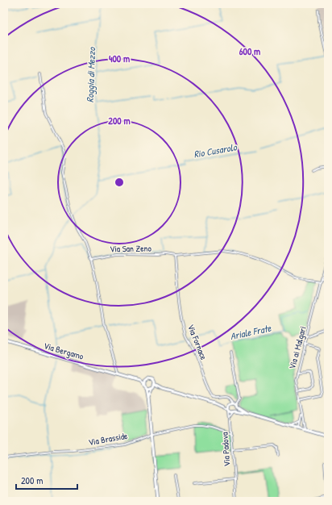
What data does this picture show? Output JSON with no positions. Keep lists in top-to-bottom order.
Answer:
{
  "streets": {
    "main road": ["Via Bergamo"],
    "street": [
      "Via San Zeno",
      "Via Fornace",
      "Via ai Malgari",
      "Via Brasside",
      "Via Padova"
    ]
  },
  "crossings": [
    ["Via San Zeno", "Via Fornace"],
    ["Via San Zeno", "Via ai Malgari"],
    ["Via Brasside", "Via Padova"]
  ],
  "water": ["Roggia di Mezzo", "Rio Cusarolo", "Ariale Frate"],
  "scale_bar": "200 m",
  "rings": ["600 m", "400 m", "200 m"]
}
